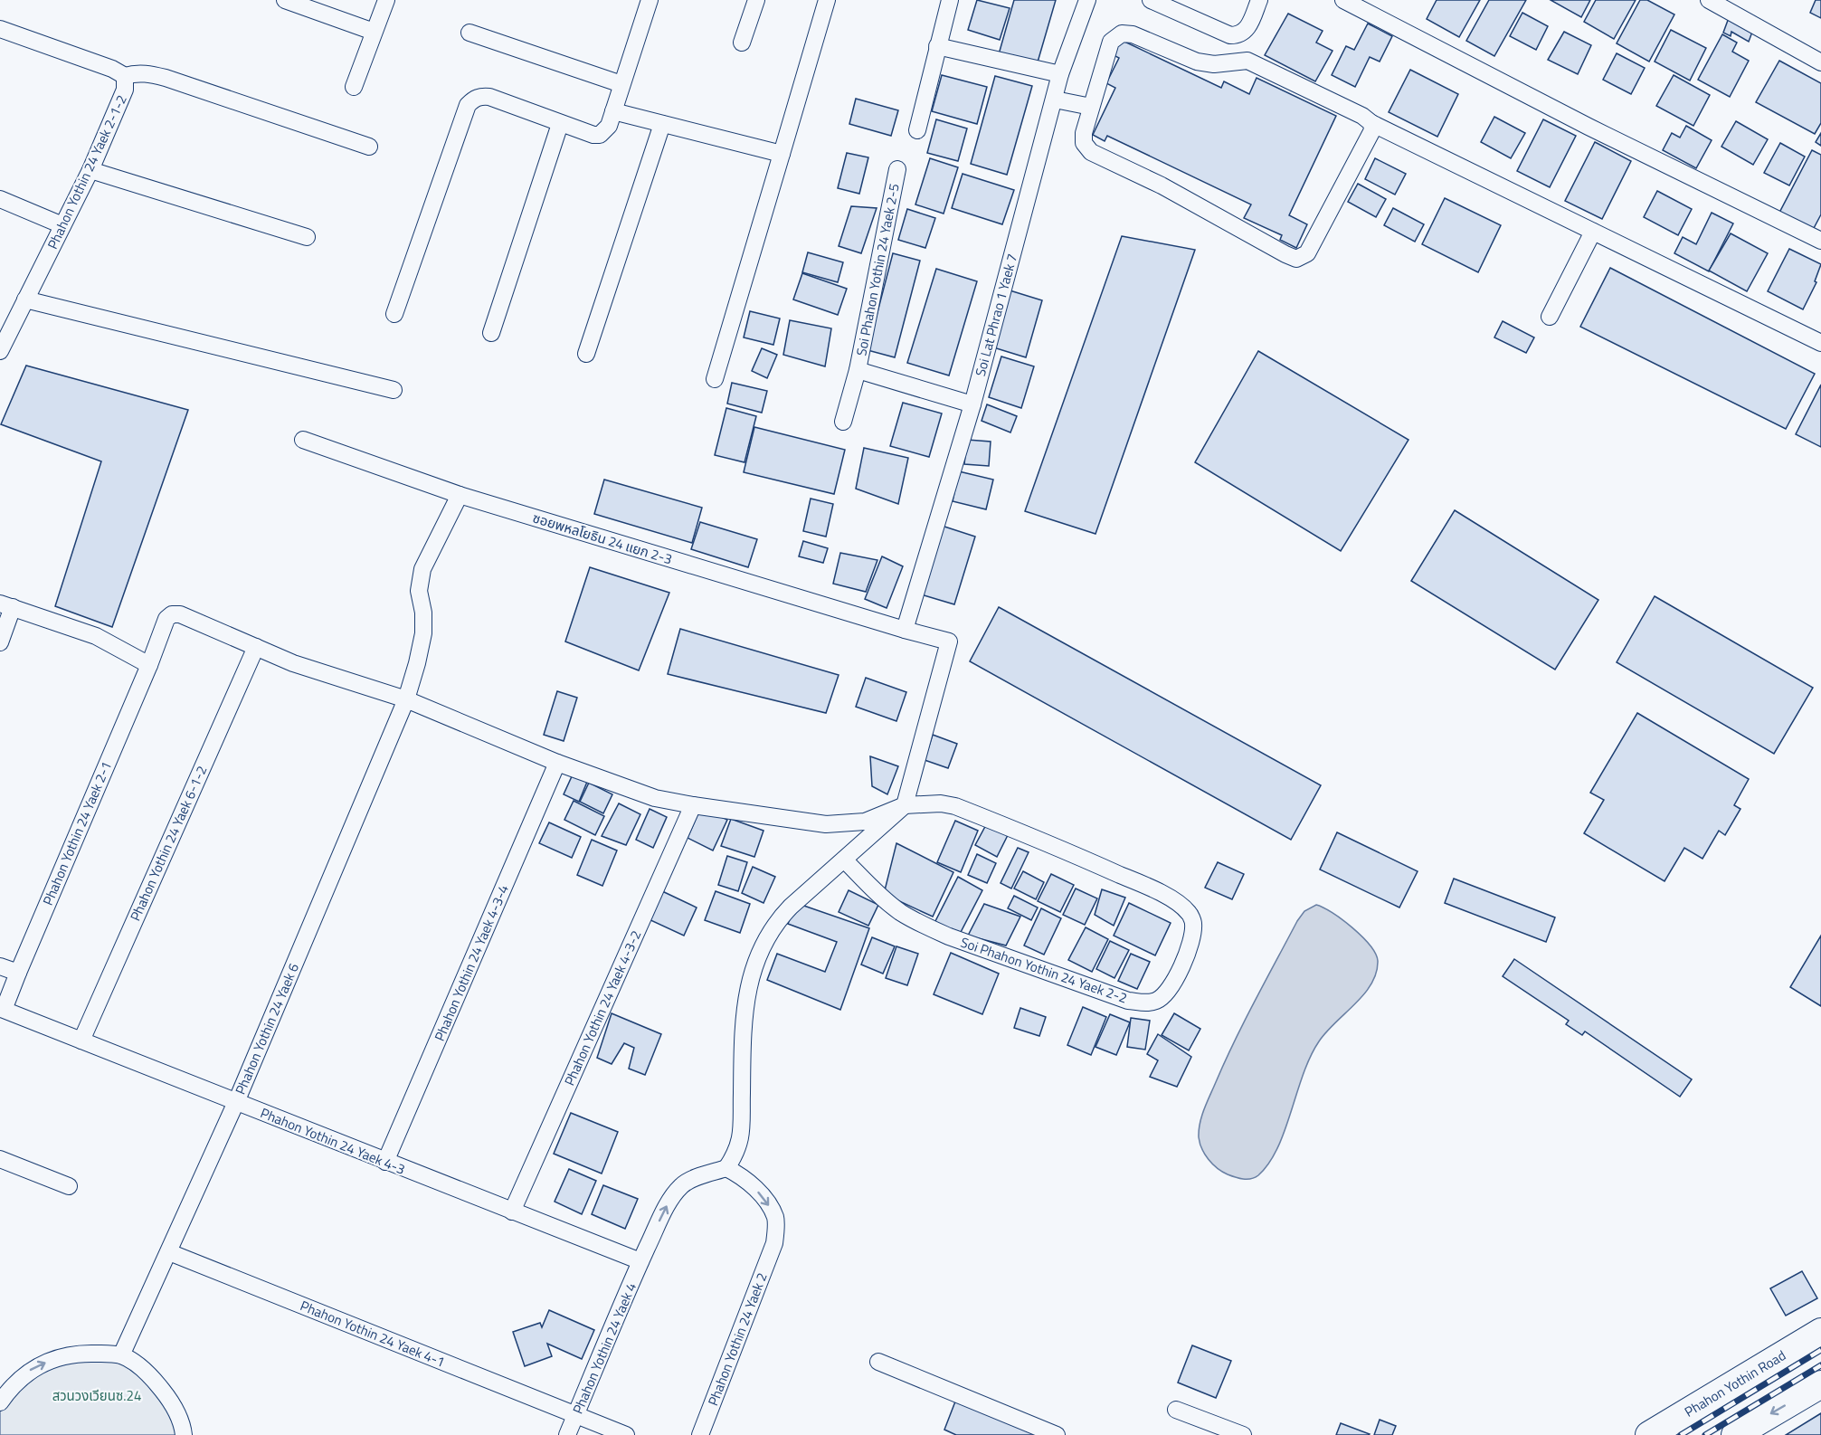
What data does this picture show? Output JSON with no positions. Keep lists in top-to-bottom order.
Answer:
{
  "streets": {
    "main road": ["Phahon Yothin Road"],
    "street": [
      "Phahon Yothin 24 Yaek 2-1-2",
      "Soi Phahon Yothin 24 Yaek 2-5",
      "Soi Lat Phrao 1 Yaek 7",
      "ซอยพหลโยธิน 24 แยก 2-3",
      "Phahon Yothin 24 Yaek 2-1",
      "Phahon Yothin 24 Yaek 6-1-2",
      "Phahon Yothin 24 Yaek 4-3-4",
      "Soi Phahon Yothin 24 Yaek 2-2",
      "Phahon Yothin 24 Yaek 4-3-2",
      "Phahon Yothin 24 Yaek 6",
      "Phahon Yothin 24 Yaek 4-3",
      "Phahon Yothin 24 Yaek 4-1",
      "Phahon Yothin 24 Yaek 2",
      "Phahon Yothin 24 Yaek 4"
    ]
  },
  "crossings": [
    ["Soi Phahon Yothin 24 Yaek 2-5", "Soi Lat Phrao 1 Yaek 7"],
    ["Soi Lat Phrao 1 Yaek 7", "ซอยพหลโยธิน 24 แยก 2-3"],
    ["ซอยพหลโยธิน 24 แยก 2-3", "Soi Phahon Yothin 24 Yaek 2-2"],
    ["ซอยพหลโยธิน 24 แยก 2-3", "Phahon Yothin 24 Yaek 6"],
    ["Phahon Yothin 24 Yaek 2-1", "Phahon Yothin 24 Yaek 6-1-2"],
    ["Phahon Yothin 24 Yaek 2-1", "Phahon Yothin 24 Yaek 4-3-4"],
    ["Phahon Yothin 24 Yaek 2-1", "Soi Phahon Yothin 24 Yaek 2-2"],
    ["Phahon Yothin 24 Yaek 2-1", "Phahon Yothin 24 Yaek 4-3-2"],
    ["Phahon Yothin 24 Yaek 2-1", "Phahon Yothin 24 Yaek 6"],
    ["Phahon Yothin 24 Yaek 2-1", "Phahon Yothin 24 Yaek 4-3"],
    ["Phahon Yothin 24 Yaek 6-1-2", "Phahon Yothin 24 Yaek 4-3"],
    ["Phahon Yothin 24 Yaek 4-3-4", "Phahon Yothin 24 Yaek 4-3"],
    ["Soi Phahon Yothin 24 Yaek 2-2", "Phahon Yothin 24 Yaek 4-3-2"],
    ["Phahon Yothin 24 Yaek 4-3-2", "Phahon Yothin 24 Yaek 4-3"],
    ["Phahon Yothin 24 Yaek 6", "Phahon Yothin 24 Yaek 4-3"],
    ["Phahon Yothin 24 Yaek 6", "Phahon Yothin 24 Yaek 4-1"],
    ["Phahon Yothin 24 Yaek 4-3", "Phahon Yothin 24 Yaek 4"],
    ["Phahon Yothin 24 Yaek 4-1", "Phahon Yothin 24 Yaek 4"]
  ],
  "one_way": ["Phahon Yothin 24 Yaek 2"],
  "parks": ["สวนวงเวียนซ.24"]
}
